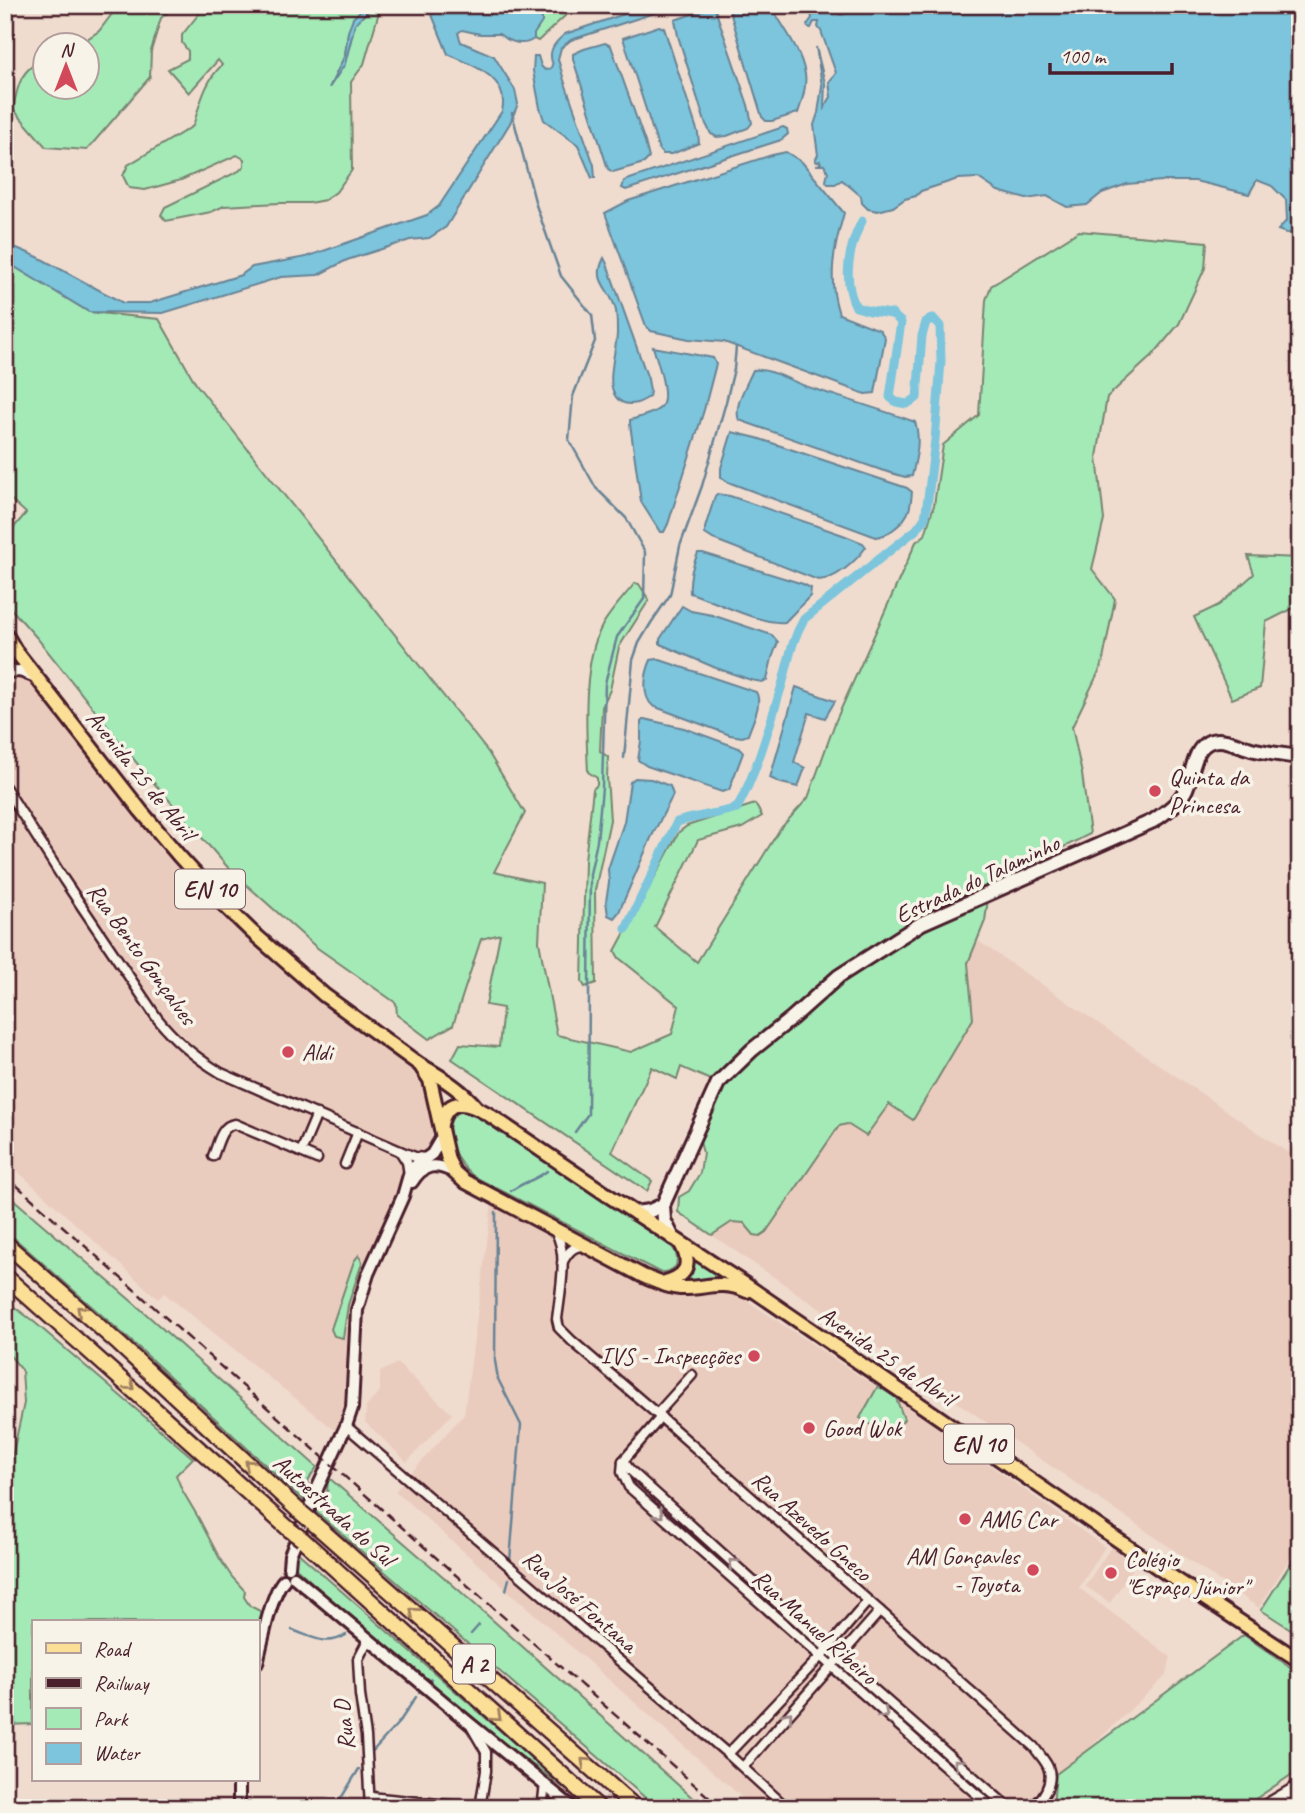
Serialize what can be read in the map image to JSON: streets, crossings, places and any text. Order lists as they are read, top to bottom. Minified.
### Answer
{"streets":{"highway":["Autoestrada do Sul","A 2"],"main road":["Avenida 25 de Abril","Estrada do Talaminho","EN 10"],"street":["Rua Bento Gonçalves","Rua Azevedo Gneco","Rua José Fontana","Rua Manuel Ribeiro","Rua D"]},"crossings":[["Avenida 25 de Abril","Rua Azevedo Gneco"]],"places":["Quinta da Princesa","Aldi","IVS - Inspecções","Good Wok","AMG Car","AM Gonçavles - Toyota","Colégio \"Espaço Júnior\""],"legend":["Road","Railway","Park","Water"],"scale_bar":"100 m","north":"top"}
